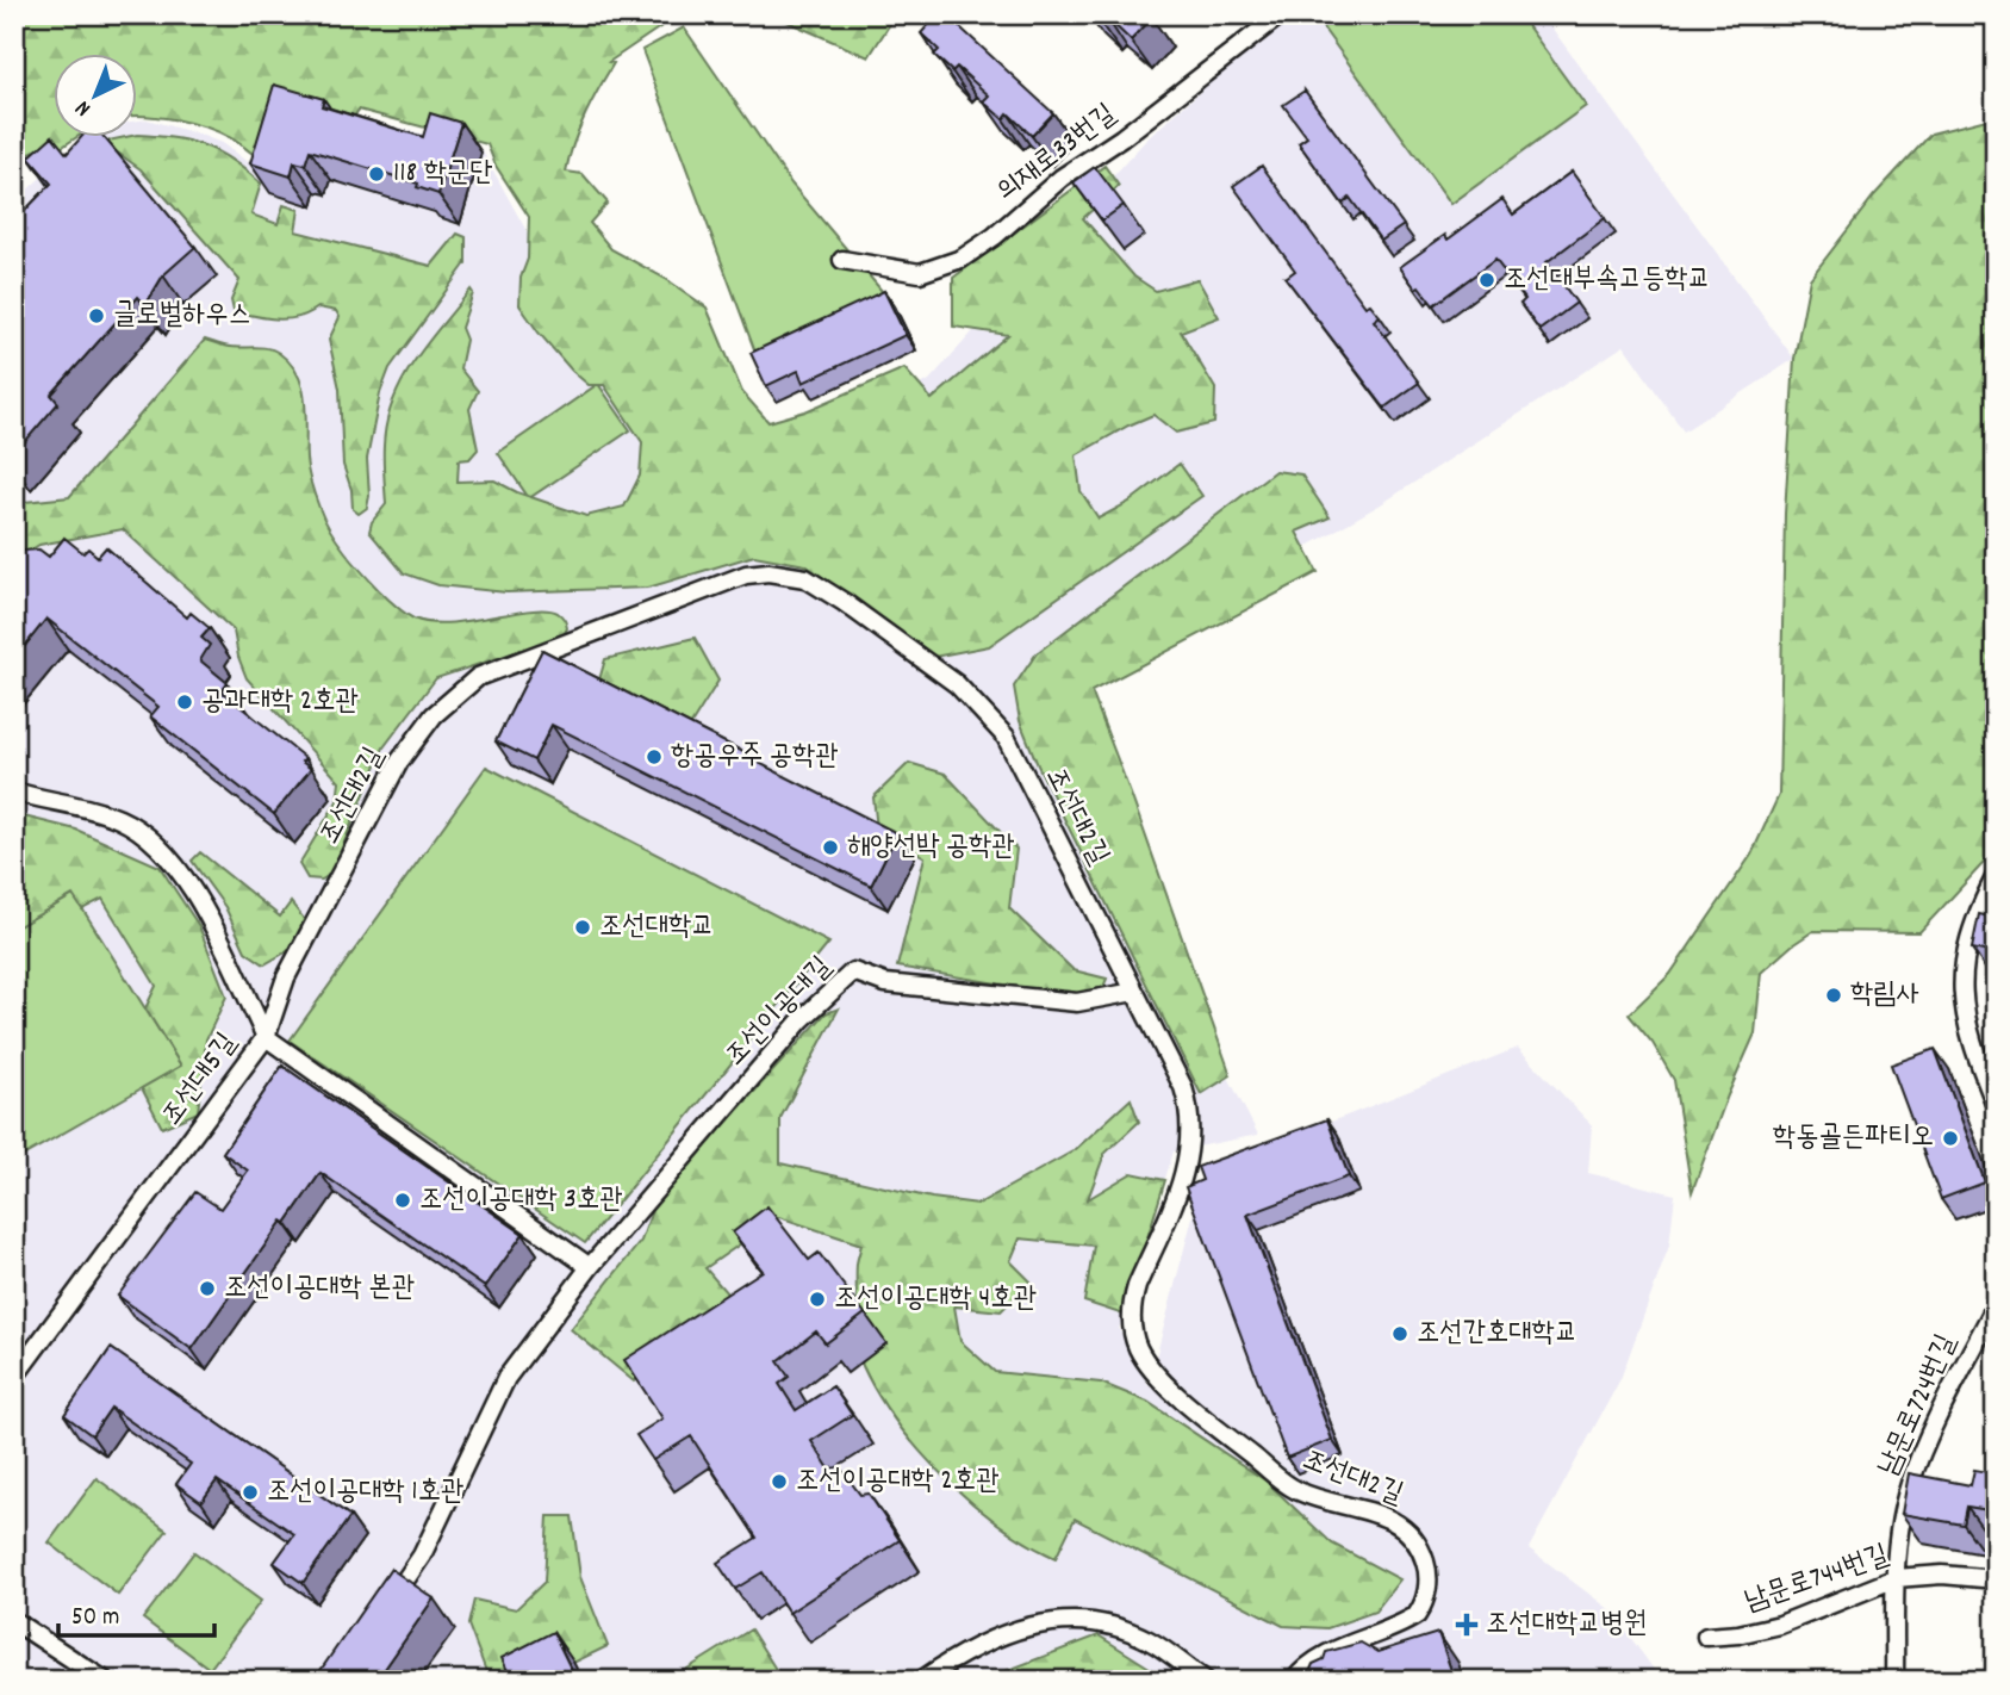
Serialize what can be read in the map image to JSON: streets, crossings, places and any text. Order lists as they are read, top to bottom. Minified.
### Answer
{"streets":{"street":["의재로33번길","조선대2길","조선이공대길","조선대5길","남문로724번길","남문로744번길"]},"crossings":[["조선대2길","조선이공대길"],["조선대2길","조선대5길"],["남문로724번길","남문로744번길"]],"places":{"other":["118 학군단","조선대부속고등학교","글로벌하우스","공과대학 2호관","항공우주 공학관","해양선박 공학관","조선대학교","학림사","학동골든파티오","조선이공대학 3호관","조선이공대학 본관","조선이공대학 4호관","조선간호대학교","조선이공대학 2호관","조선이공대학 1호관"],"health":["조선대학교병원"]},"scale_bar":"50 m","north":"bottom left"}
